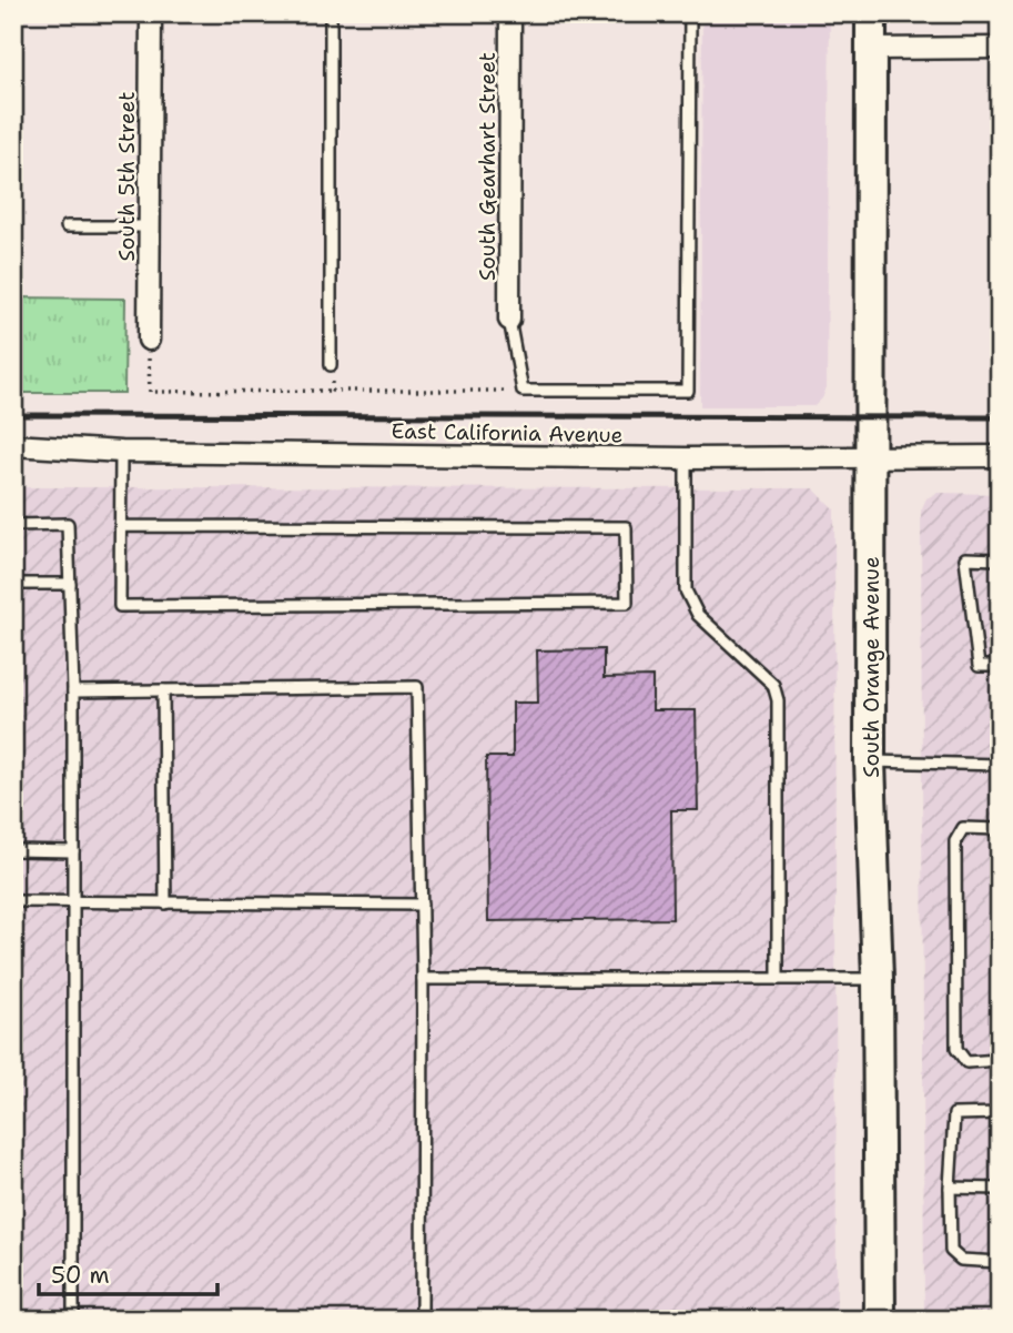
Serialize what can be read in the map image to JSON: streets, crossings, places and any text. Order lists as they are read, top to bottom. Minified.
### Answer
{"streets":{"street":["South Gearhart Street","South 5th Street","East California Avenue","South Orange Avenue"]},"crossings":[["East California Avenue","South Orange Avenue"]],"scale_bar":"50 m"}
